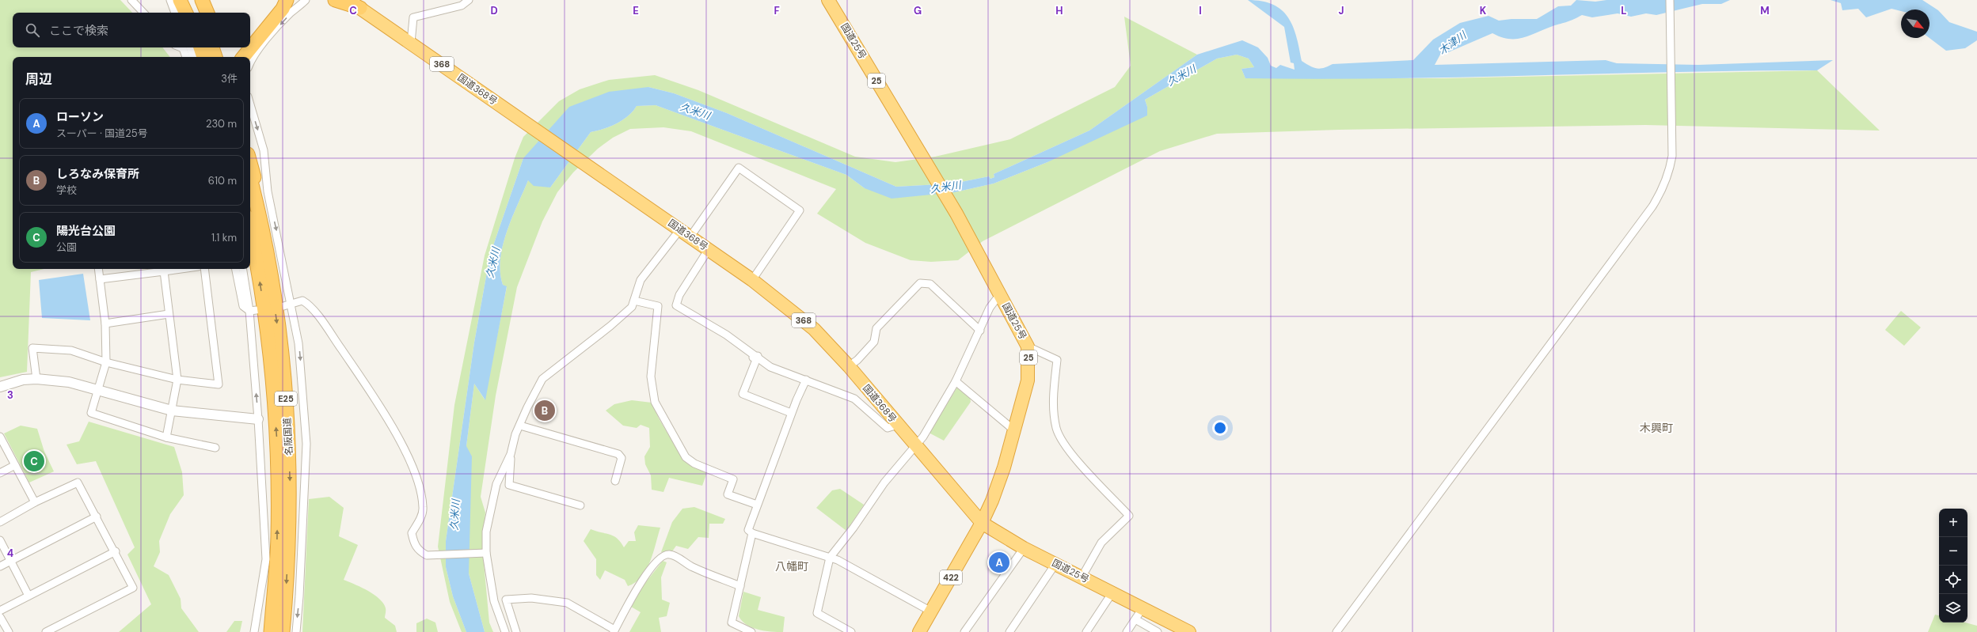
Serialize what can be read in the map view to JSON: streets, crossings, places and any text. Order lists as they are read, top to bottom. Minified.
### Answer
{"streets":{"highway":["国道25号","368","25","国道368号","E25","名阪国道","422"]},"crossings":[["国道25号","国道368号"],["国道25号","422"],["国道368号","422"]],"districts":["木興町","八幡町"],"water":["木津川","久米川"],"north":"bottom right","page":{"search":"ここで検索","heading":["周辺","3件"],"list":[{"mark":"A","name":"ローソン","note":"スーパー · 国道25号","value":"230 m"},{"mark":"B","name":"しろなみ保育所","note":"学校","value":"610 m"},{"mark":"C","name":"陽光台公園","note":"公園","value":"1.1 km"}],"pins":["B","C","A"],"map_buttons":["+","−"]},"grid":{"columns":["C","D","E","F","G","H","I","J","K","L","M"],"rows":["3","4"]}}
